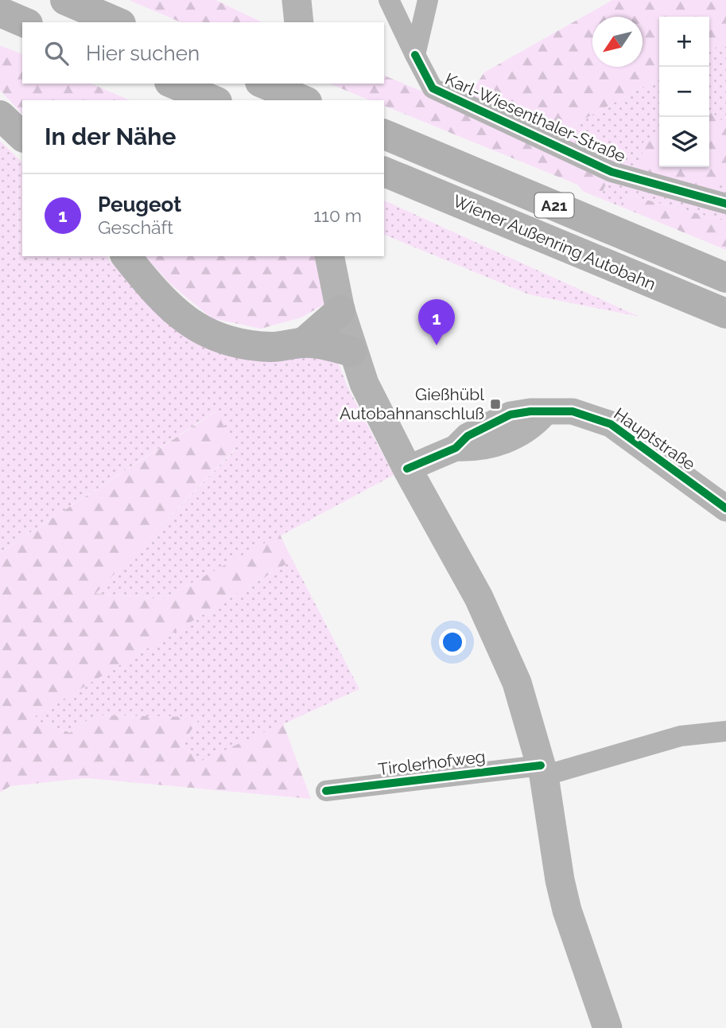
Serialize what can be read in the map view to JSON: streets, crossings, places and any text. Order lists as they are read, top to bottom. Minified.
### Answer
{"streets":{"highway":["A21","Wiener Außenring Autobahn"],"street":["Karl-Wiesenthaler-Straße","Hauptstraße","Tirolerhofweg"]},"places":{"transit":["Gießhübl Autobahnanschluß"]},"north":"bottom left","page":{"map_buttons":["+","−"],"search":"Hier suchen","heading":"In der Nähe","list":[{"mark":"1","name":"Peugeot","note":"Geschäft","value":"110 m"}],"pins":"1"}}
